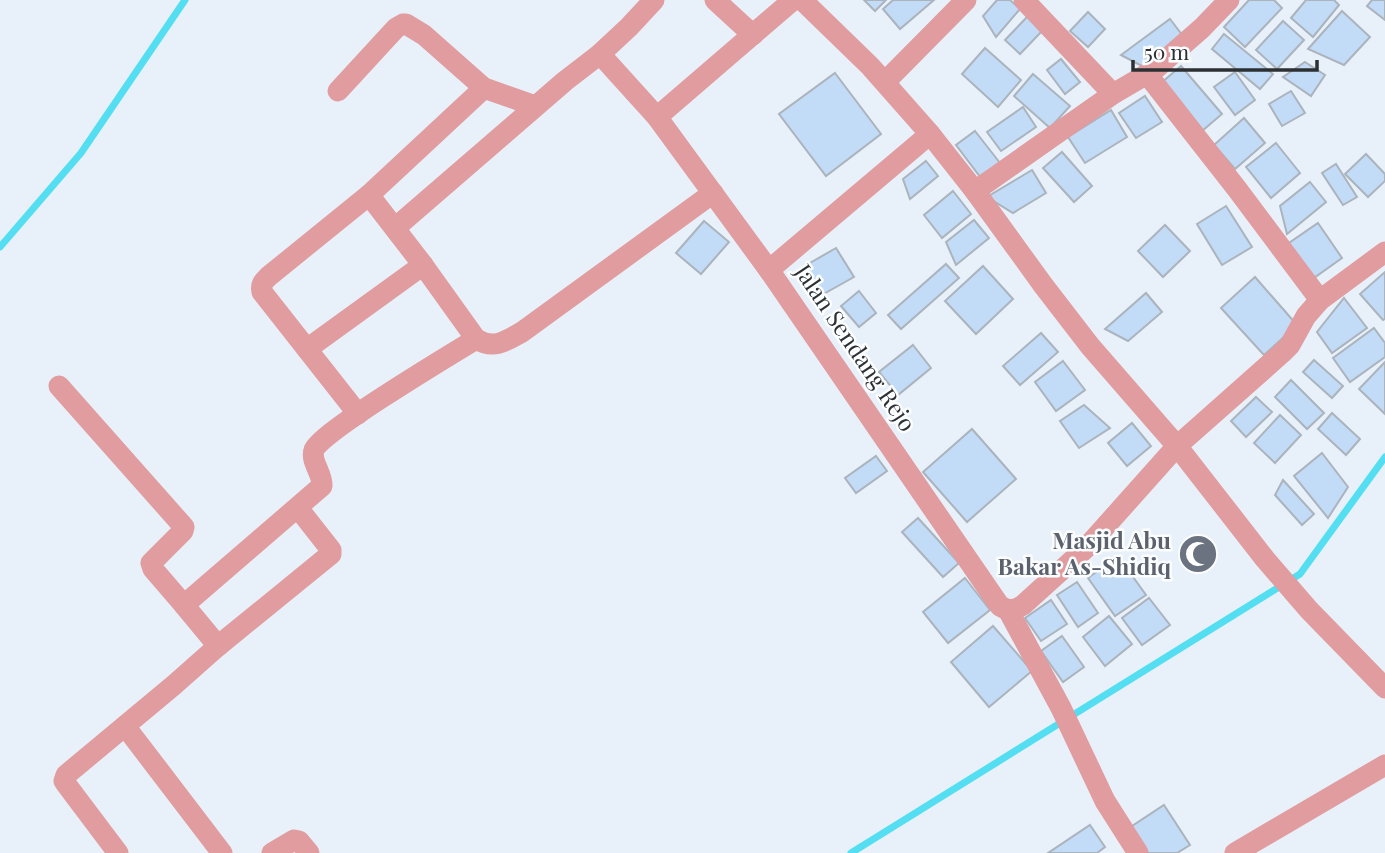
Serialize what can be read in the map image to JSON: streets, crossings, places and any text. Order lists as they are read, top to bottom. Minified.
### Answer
{"streets":{"street":["Jalan Sendang Rejo"]},"places":{"mosque":["Masjid Abu Bakar As-Shidiq"]},"scale_bar":"50 m"}
